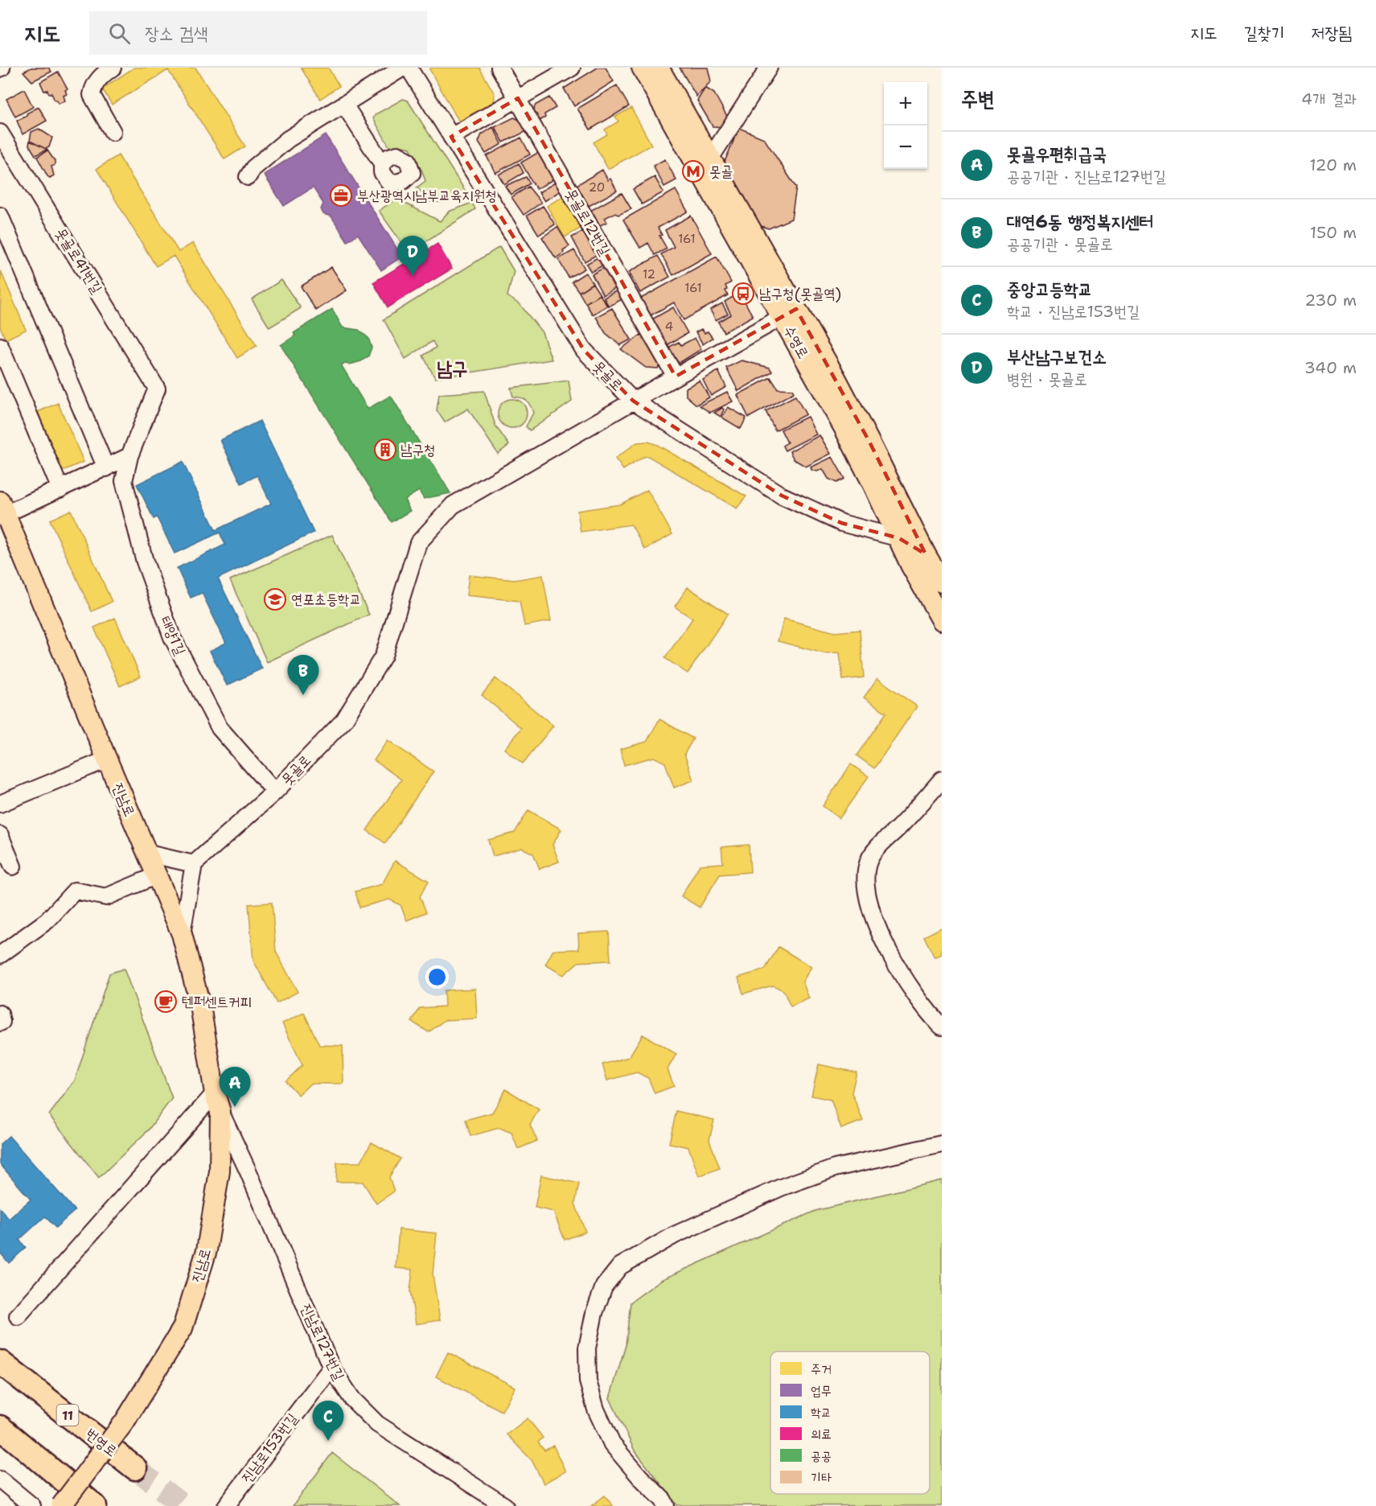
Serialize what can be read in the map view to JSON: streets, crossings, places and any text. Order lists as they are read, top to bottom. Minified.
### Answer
{"streets":{"highway":["11","번영로"],"main road":["수영로","진남로"],"street":["못골로12번길","못골로41번길","못골로","태양1길","진남로127번길","진남로153번길"]},"crossings":[["못골로12번길","못골로"],["못골로41번길","태양1길"],["못골로41번길","진남로"],["수영로","못골로"],["못골로","태양1길"],["태양1길","진남로"],["진남로","진남로127번길"],["진남로127번길","진남로153번길"]],"districts":["남구"],"places":{"metro station":["못골"],"office":["부산광역시남부교육지원청"],"bus stop":["남구청(못골역)"],"building":["남구청"],"school or university":["연포초등학교"],"cafe":["텐퍼센트커피"]},"house_numbers":["20","161","12","161","4"],"legend":["주거","업무","학교","의료","공공","기타"],"page":{"header":"지도","search":"장소 검색","nav":["지도","길찾기","저장됨"],"heading":["주변","4개 결과"],"map_buttons":["+","−"],"list":[{"mark":"A","name":"못골우편취급국","note":"공공기관 · 진남로127번길","value":"120 m"},{"mark":"B","name":"대연6동 행정복지센터","note":"공공기관 · 못골로","value":"150 m"},{"mark":"C","name":"중앙고등학교","note":"학교 · 진남로153번길","value":"230 m"},{"mark":"D","name":"부산남구보건소","note":"병원 · 못골로","value":"340 m"}],"pins":["D","B","A","C"]}}
